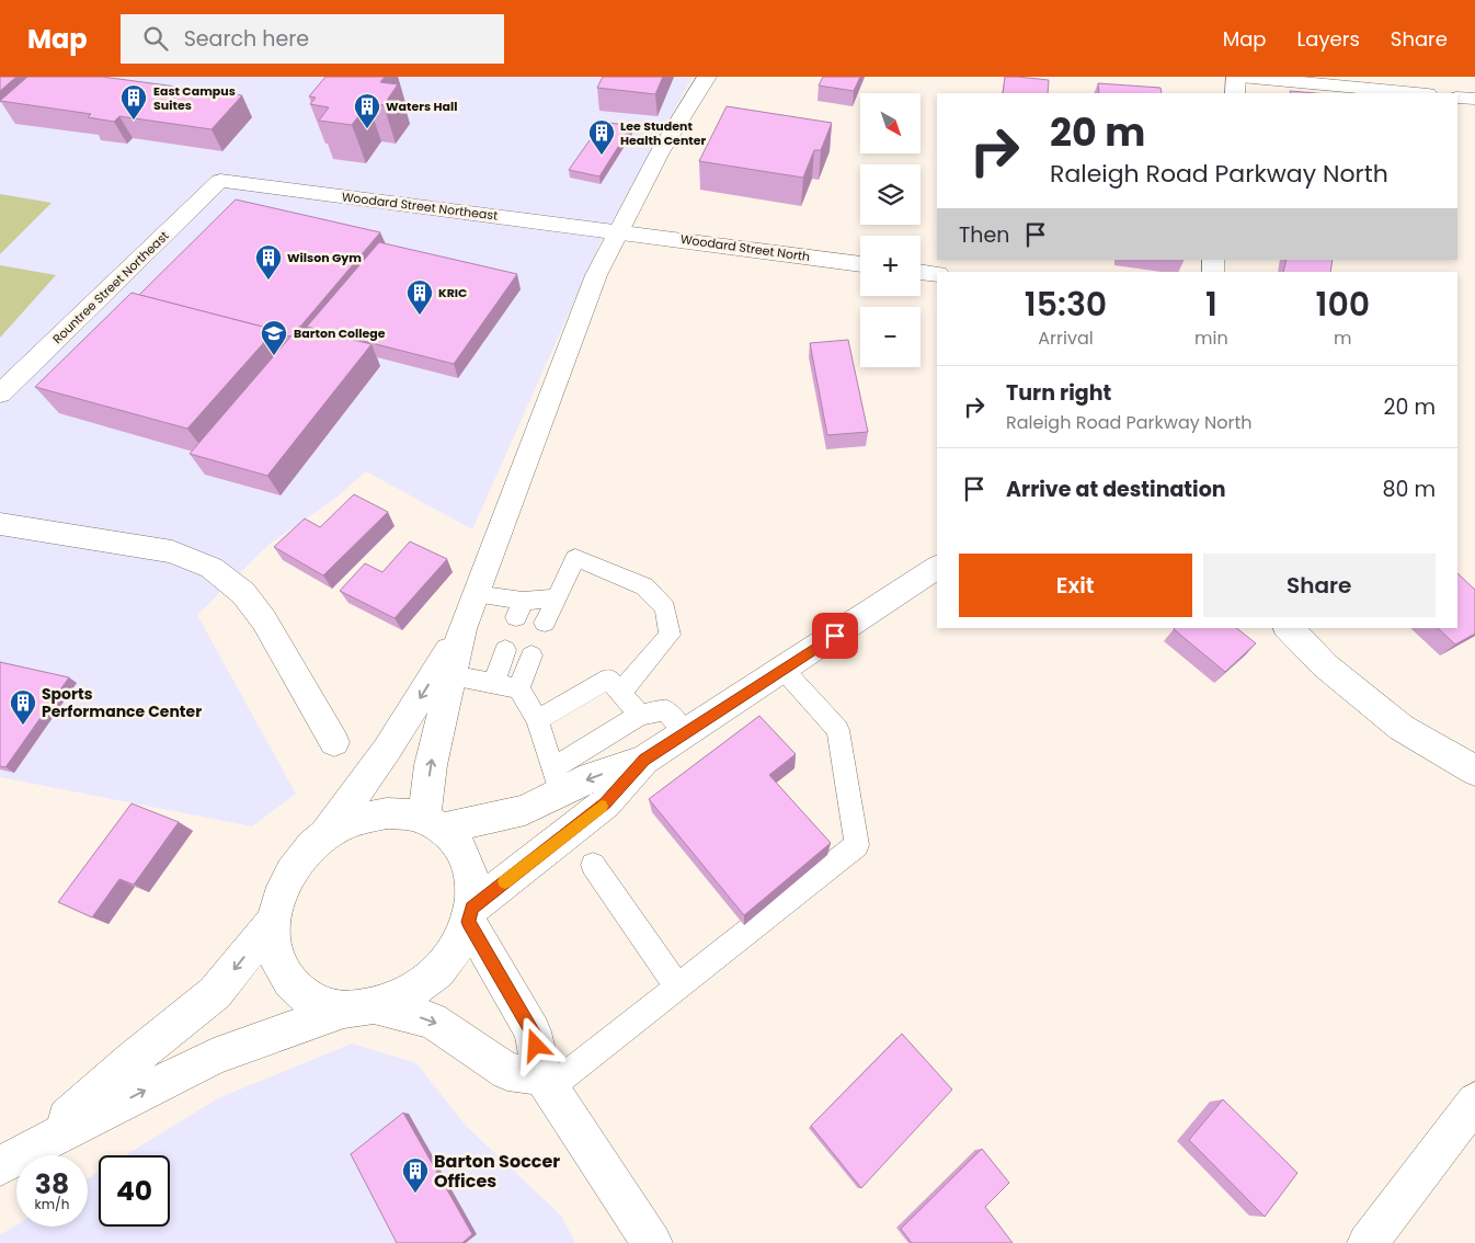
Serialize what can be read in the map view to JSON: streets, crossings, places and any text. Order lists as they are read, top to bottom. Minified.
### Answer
{"streets":{"street":["Woodard Street Northeast","Woodard Street North","Rountree Street Northeast"]},"crossings":[["Woodard Street Northeast","Woodard Street North"],["Woodard Street Northeast","Rountree Street Northeast"]],"places":{"building":["East Campus Suites","Waters Hall","Lee Student Health Center","Wilson Gym","KRIC","Sports Performance Center","Barton Soccer Offices"],"school or university":["Barton College"]},"north":"bottom right","page":{"header":"Map","search":"Search here","nav":["Map","Layers","Share"],"map_buttons":["+","−"],"turn":["20 m","Raleigh Road Parkway North"],"then":"Then","eta":["15:30","Arrival","1","min","100","m"],"list":[{"name":"Turn right","note":"Raleigh Road Parkway North","value":"20 m"},{"name":"Arrive at destination","value":"80 m"}],"buttons":["Exit","Share"],"speed":"38 km/h","limit":"40"}}
